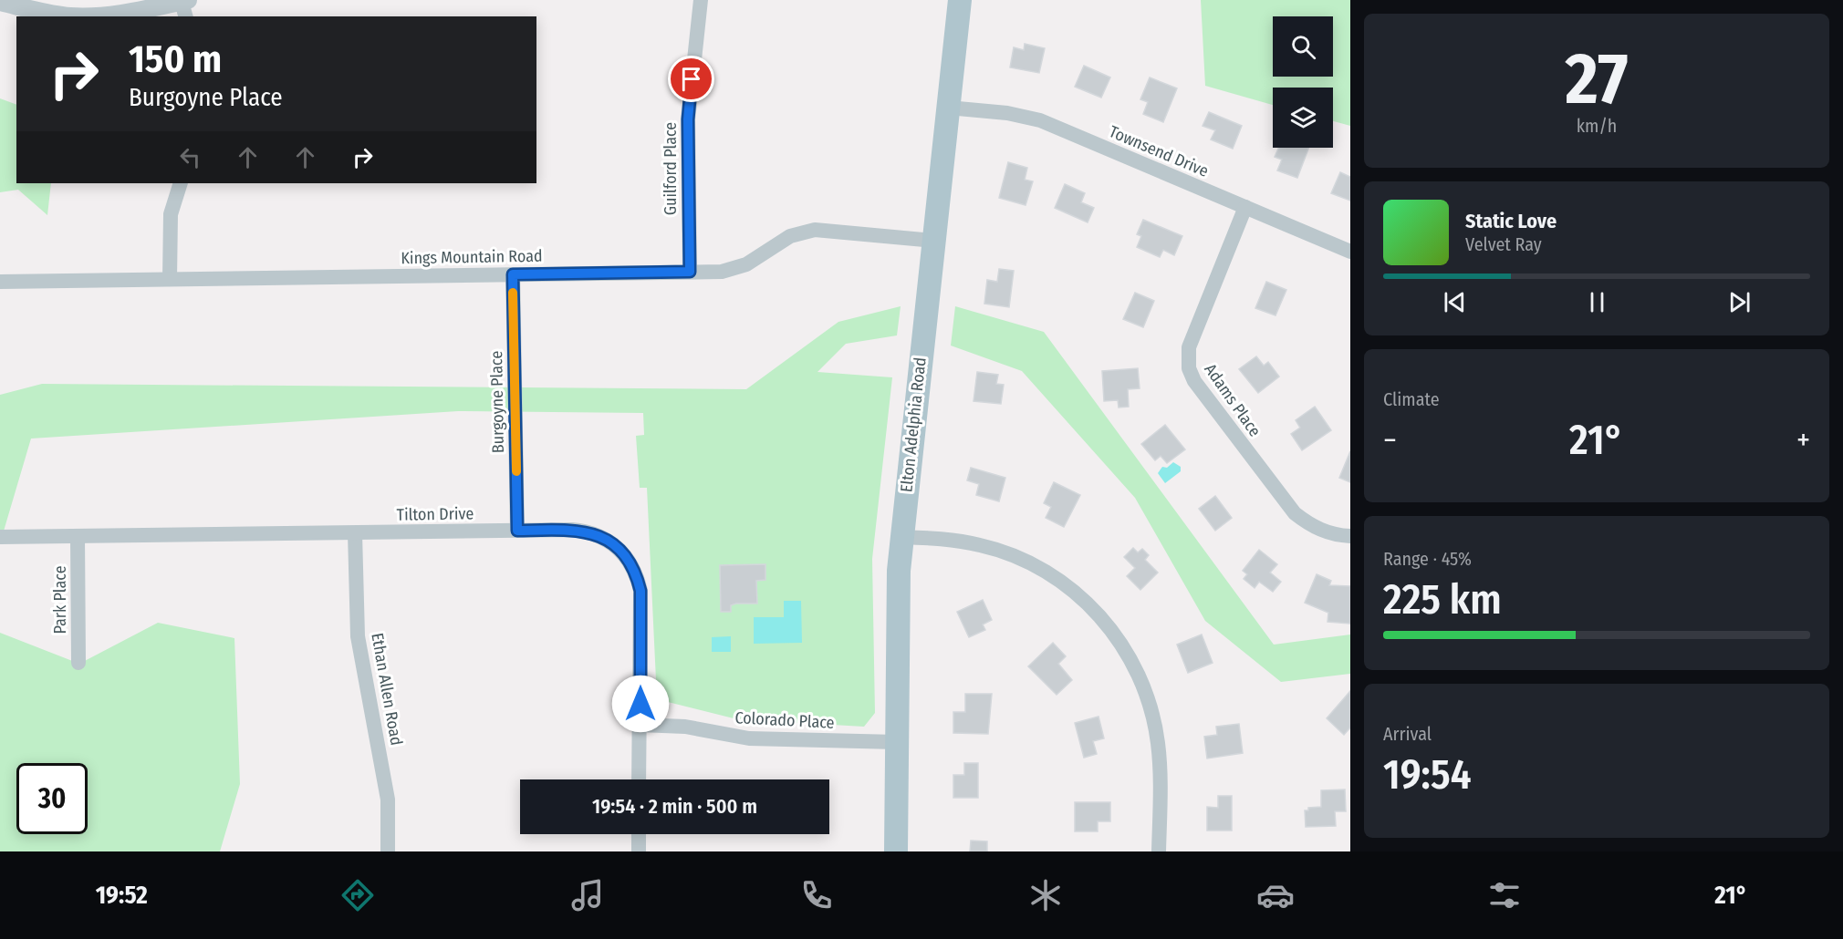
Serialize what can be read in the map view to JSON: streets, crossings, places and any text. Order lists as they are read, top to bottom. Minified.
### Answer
{"streets":{"main road":["Elton Adelphia Road"],"street":["Townsend Drive","Guilford Place","Kings Mountain Road","Adams Place","Burgoyne Place","Tilton Drive","Park Place","Ethan Allen Road","Colorado Place"]},"crossings":[["Townsend Drive","Adams Place"],["Townsend Drive","Elton Adelphia Road"],["Guilford Place","Kings Mountain Road"],["Kings Mountain Road","Burgoyne Place"],["Kings Mountain Road","Elton Adelphia Road"],["Burgoyne Place","Tilton Drive"],["Elton Adelphia Road","Colorado Place"],["Tilton Drive","Park Place"],["Tilton Drive","Ethan Allen Road"],["Tilton Drive","Colorado Place"]],"page":{"tile":[["27","km/h"],"Climate",["Range · 45%","225 km"],["Arrival","19:54"]],"turn":["150 m","Burgoyne Place"],"song":["Static Love","Velvet Ray"],"heat":["−","21°","+"],"limit":"30","trip":"19:54 · 2 min · 500 m","tabs":["19:52","21°"]}}
